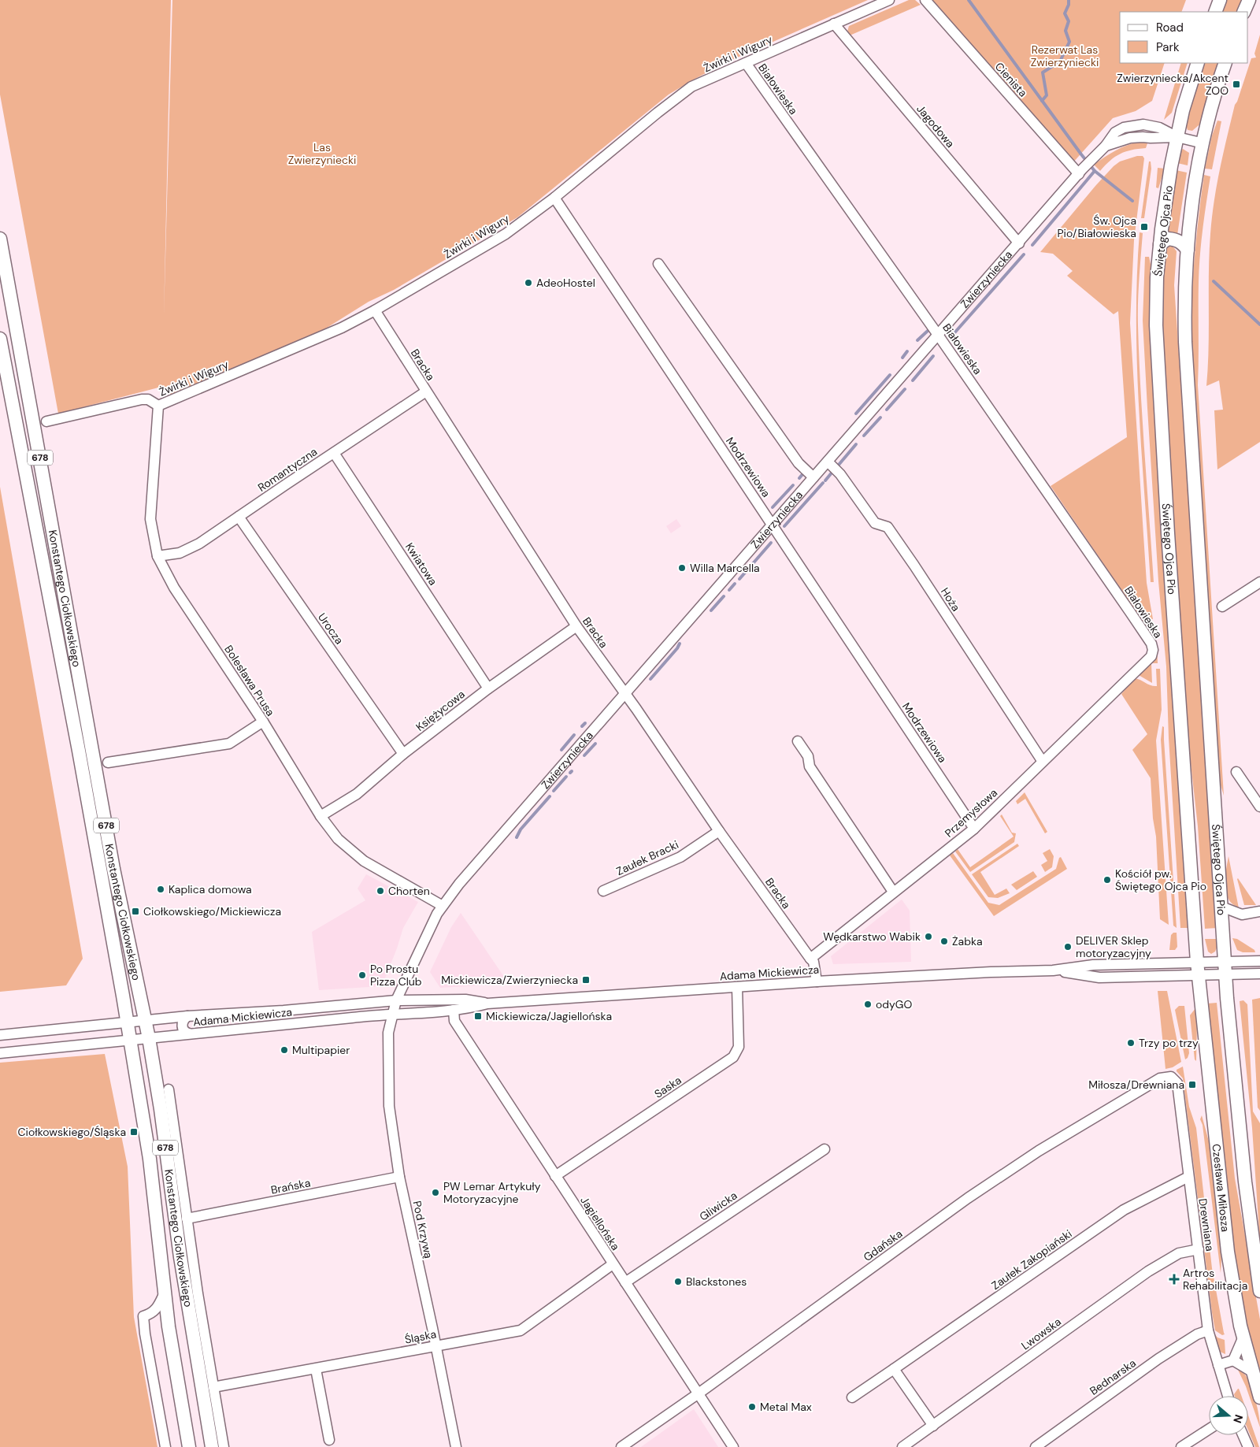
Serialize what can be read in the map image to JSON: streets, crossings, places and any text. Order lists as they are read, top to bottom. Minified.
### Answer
{"streets":{"main road":["Świętego Ojca Pio","678","Konstantego Ciołkowskiego","Czesława Miłosza"],"street":["Żwirki i Wigury","Cienista","Białowieska","Jagodowa","Zwierzyniecka","Bracka","Modrzewiowa","Romantyczna","Kwiatowa","Hoża","Urocza","Bolesława Prusa","Księżycowa","Przemysłowa","Zaułek Bracki","Adama Mickiewicza","Saska","Brańska","Gliwicka","Jagiellońska","Drewniana","Pod Krzywą","Gdańska","Zaułek Zakopiański","Lwowska","Śląska","Bednarska"]},"crossings":[["Żwirki i Wigury","Białowieska"],["Żwirki i Wigury","Jagodowa"],["Żwirki i Wigury","Bracka"],["Żwirki i Wigury","Modrzewiowa"],["Żwirki i Wigury","Bolesława Prusa"],["Cienista","Zwierzyniecka"],["Białowieska","Zwierzyniecka"],["Białowieska","Przemysłowa"],["Jagodowa","Zwierzyniecka"],["Świętego Ojca Pio","Zwierzyniecka"],["Świętego Ojca Pio","Adama Mickiewicza"],["Świętego Ojca Pio","Czesława Miłosza"],["Zwierzyniecka","Bracka"],["Zwierzyniecka","Modrzewiowa"],["Zwierzyniecka","Hoża"],["Zwierzyniecka","Bolesława Prusa"],["Zwierzyniecka","Adama Mickiewicza"],["Zwierzyniecka","Pod Krzywą"],["Bracka","Romantyczna"],["Bracka","Księżycowa"],["Bracka","Przemysłowa"],["Bracka","Zaułek Bracki"],["Modrzewiowa","Przemysłowa"],["Romantyczna","Kwiatowa"],["Romantyczna","Urocza"],["Romantyczna","Bolesława Prusa"],["Kwiatowa","Księżycowa"],["Konstantego Ciołkowskiego","Adama Mickiewicza"],["Konstantego Ciołkowskiego","Brańska"],["Konstantego Ciołkowskiego","Śląska"],["Hoża","Przemysłowa"],["Urocza","Księżycowa"],["Bolesława Prusa","Księżycowa"],["Adama Mickiewicza","Saska"],["Adama Mickiewicza","Czesława Miłosza"],["Adama Mickiewicza","Jagiellońska"],["Adama Mickiewicza","Pod Krzywą"],["Saska","Jagiellońska"],["Brańska","Pod Krzywą"],["Gliwicka","Jagiellońska"],["Jagiellońska","Gdańska"],["Jagiellońska","Śląska"],["Drewniana","Gdańska"],["Drewniana","Zaułek Zakopiański"],["Drewniana","Lwowska"],["Drewniana","Bednarska"],["Pod Krzywą","Śląska"]],"parks":["Rezerwat Las Zwierzyniecki","Las Zwierzyniecki"],"places":{"transit":["Zwierzyniecka/Akcent ZOO","Św. Ojca Pio/Białowieska","Ciołkowskiego/Mickiewicza","Mickiewicza/Zwierzyniecka","Mickiewicza/Jagiellońska","Miłosza/Drewniana","Ciołkowskiego/Śląska"],"other":["AdeoHostel","Willa Marcella","Kościół pw. Świętego Ojca Pio","Kaplica domowa","Chorten","Wędkarstwo Wabik","Żabka","DELIVER Sklep motoryzacyjny","Po Prostu Pizza Club","odyGO","Trzy po trzy","Multipapier","PW Lemar Artykuły Motoryzacyjne","Blackstones","Metal Max"],"health":["Artros Rehabilitacja"]},"legend":["Road","Park"],"north":"right"}
